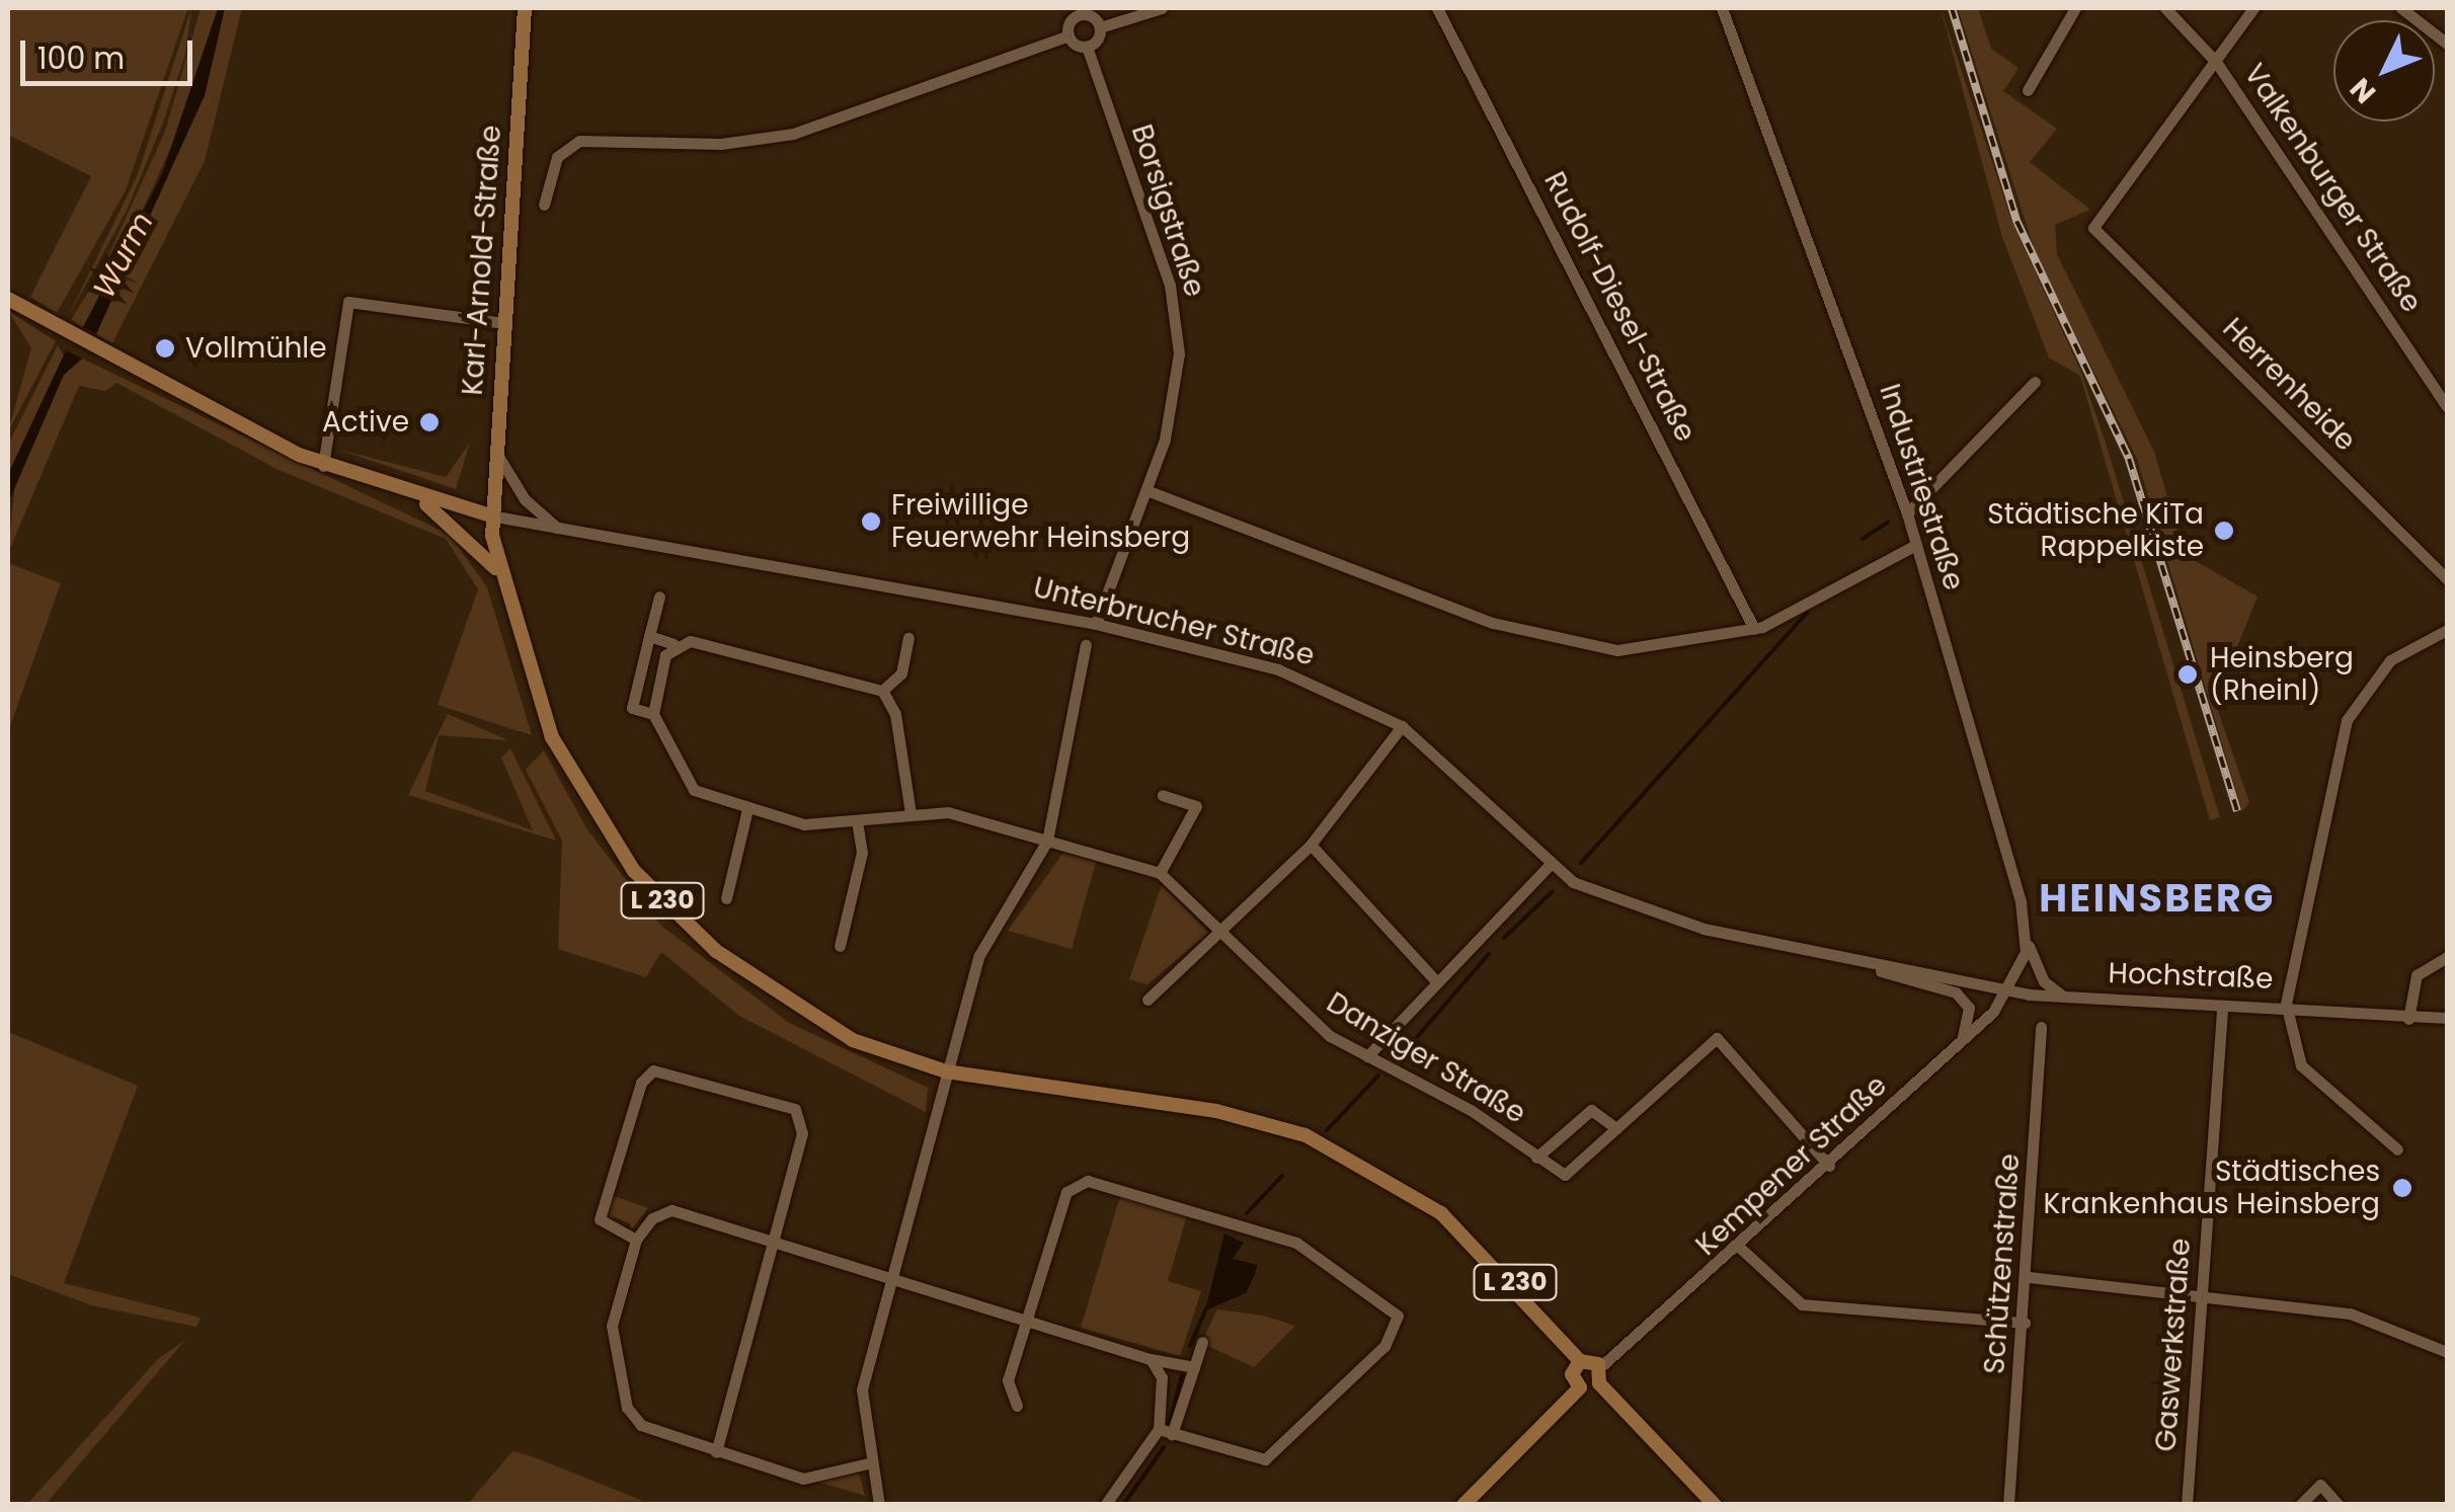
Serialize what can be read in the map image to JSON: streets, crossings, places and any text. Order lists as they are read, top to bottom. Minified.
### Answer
{"streets":{"main road":["Karl-Arnold-Straße","L 230"],"street":["Valkenburger Straße","Borsigstraße","Rudolf-Diesel-Straße","Herrenheide","Industriestraße","Unterbrucher Straße","Hochstraße","Danziger Straße","Kempener Straße","Schützenstraße","Gaswerkstraße"]},"crossings":[["Valkenburger Straße","Herrenheide"],["Borsigstraße","Unterbrucher Straße"],["Karl-Arnold-Straße","Unterbrucher Straße"],["Karl-Arnold-Straße","L 230"],["Industriestraße","Hochstraße"],["Unterbrucher Straße","L 230"],["Unterbrucher Straße","Hochstraße"],["Unterbrucher Straße","Kempener Straße"],["Hochstraße","Kempener Straße"],["Hochstraße","Gaswerkstraße"],["Danziger Straße","Kempener Straße"]],"districts":["HEINSBERG"],"water":["Wurm"],"places":["Vollmühle","Active","Freiwillige Feuerwehr Heinsberg","Städtische KiTa Rappelkiste","Heinsberg (Rheinl)","Städtisches Krankenhaus Heinsberg"],"scale_bar":"100 m","north":"bottom left"}
